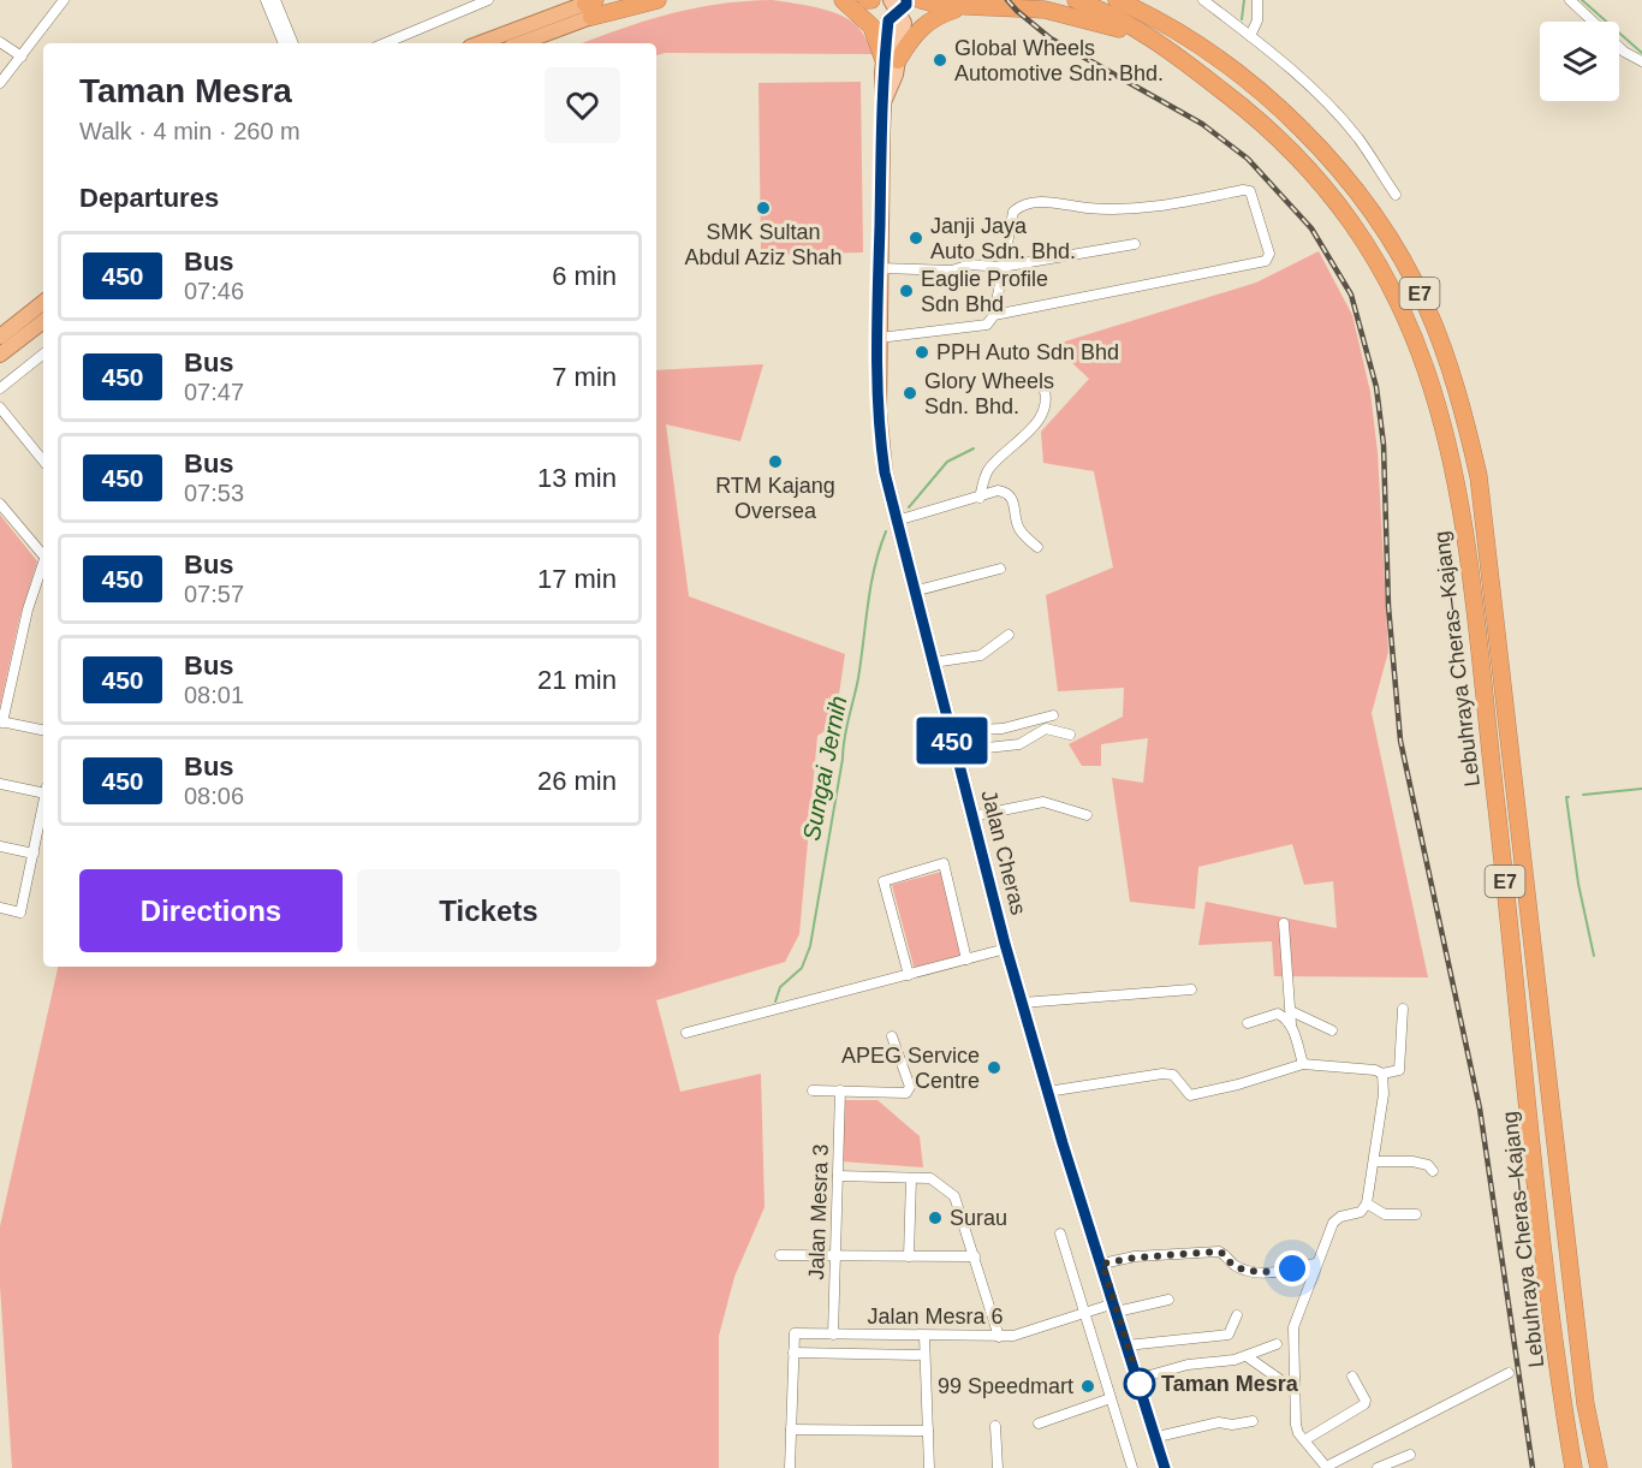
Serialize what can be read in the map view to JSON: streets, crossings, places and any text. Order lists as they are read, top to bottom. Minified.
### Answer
{"streets":{"highway":["E7","Lebuhraya Cheras–Kajang"],"main road":["Jalan Cheras"],"street":["Jalan Mesra 3","Jalan Mesra 6"]},"crossings":[["Jalan Cheras","Jalan Mesra 6"],["Jalan Mesra 3","Jalan Mesra 6"]],"water":["Sungai Jernih"],"places":["Global Wheels Automotive Sdn. Bhd.","SMK Sultan Abdul Aziz Shah","Janji Jaya Auto Sdn. Bhd.","Eaglie Profile Sdn Bhd","PPH Auto Sdn Bhd","Glory Wheels Sdn. Bhd.","RTM Kajang Oversea","APEG Service Centre","Surau","Taman Mesra","99 Speedmart"],"lines":["bus line 450"],"page":{"on_map":"450","heading":[["Taman Mesra","Walk · 4 min · 260 m"],"Departures"],"list":[{"mark":"450","name":"Bus","note":"07:46","value":"6 min"},{"mark":"450","name":"Bus","note":"07:47","value":"7 min"},{"mark":"450","name":"Bus","note":"07:53","value":"13 min"},{"mark":"450","name":"Bus","note":"07:57","value":"17 min"},{"mark":"450","name":"Bus","note":"08:01","value":"21 min"},{"mark":"450","name":"Bus","note":"08:06","value":"26 min"}],"buttons":["Directions","Tickets"]}}
